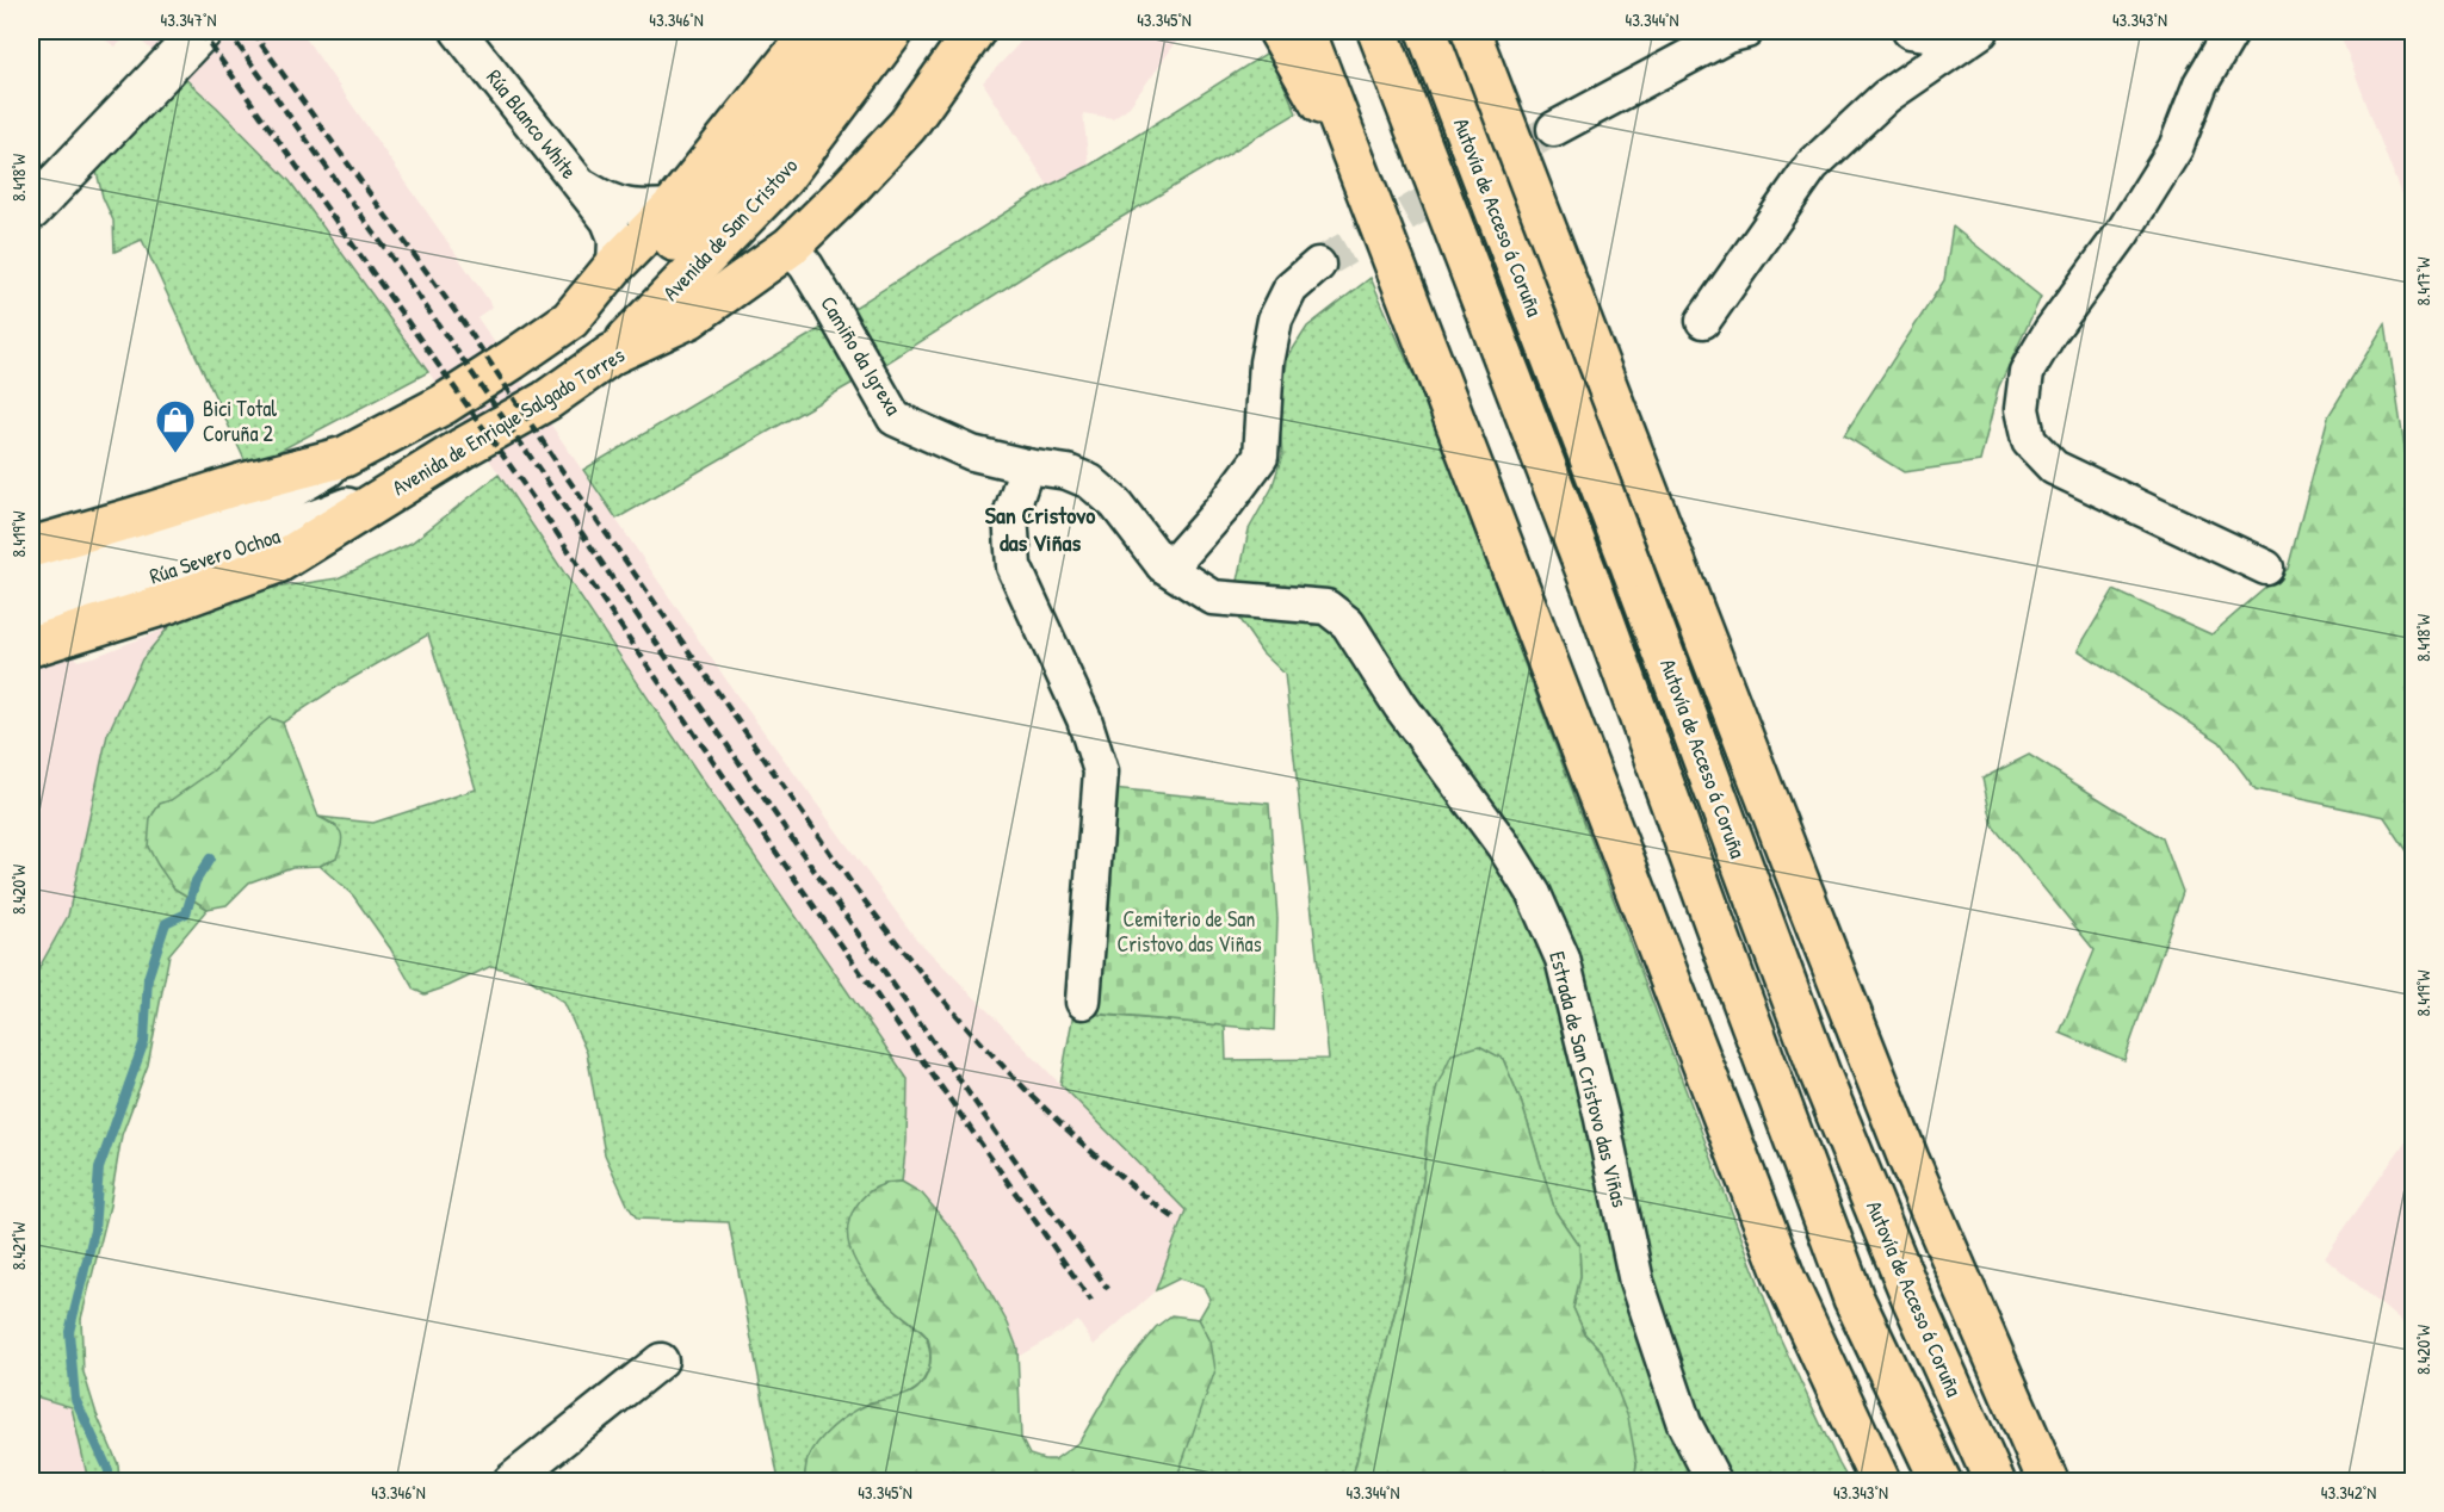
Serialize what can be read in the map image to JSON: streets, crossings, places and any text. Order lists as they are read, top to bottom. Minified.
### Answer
{"streets":{"main road":["Autovía de Acceso á Coruña","Avenida de San Cristovo","Avenida de Enrique Salgado Torres","Rúa Severo Ochoa"],"street":["Rúa Blanco White","Camiño da Igrexa","Estrada de San Cristovo das Viñas"]},"crossings":[["Avenida de San Cristovo","Avenida de Enrique Salgado Torres"],["Camiño da Igrexa","Avenida de Enrique Salgado Torres"],["Camiño da Igrexa","Estrada de San Cristovo das Viñas"],["Avenida de Enrique Salgado Torres","Rúa Severo Ochoa"]],"districts":["San Cristovo das Viñas"],"parks":["Cemiterio de San Cristovo das Viñas"],"places":{"shop":["Bici Total Coruña 2"]},"coordinates":["43.347°N","43.346°N","43.345°N","43.344°N","43.343°N","8.418°W","8.417°W","8.419°W","8.420°W","8.421°W","43.342°N"]}
